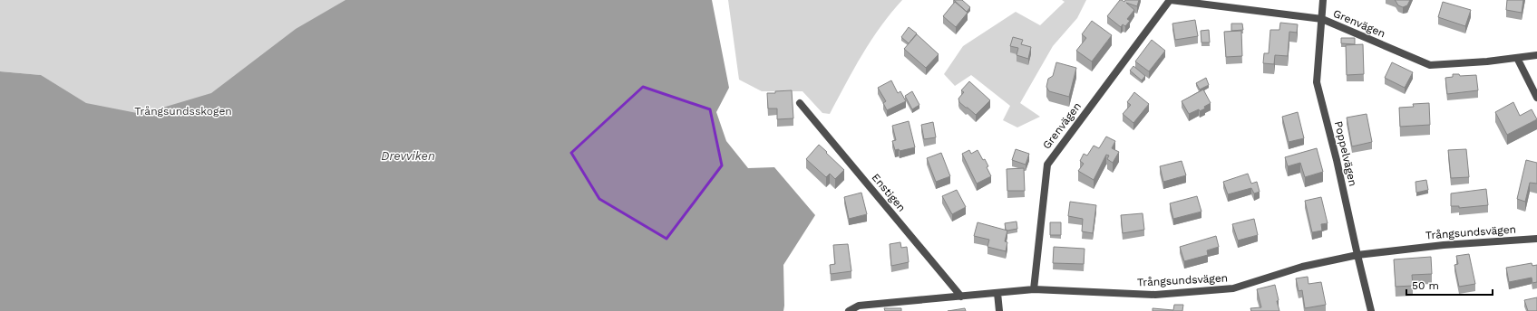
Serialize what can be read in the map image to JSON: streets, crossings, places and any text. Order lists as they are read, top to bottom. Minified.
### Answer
{"streets":{"street":["Grenvägen","Poppelvägen","Enstigen","Trångsundsvägen"]},"crossings":[["Grenvägen","Poppelvägen"],["Grenvägen","Trångsundsvägen"],["Poppelvägen","Trångsundsvägen"],["Enstigen","Trångsundsvägen"]],"water":["Drevviken"],"parks":["Trångsundsskogen"],"scale_bar":"50 m"}
